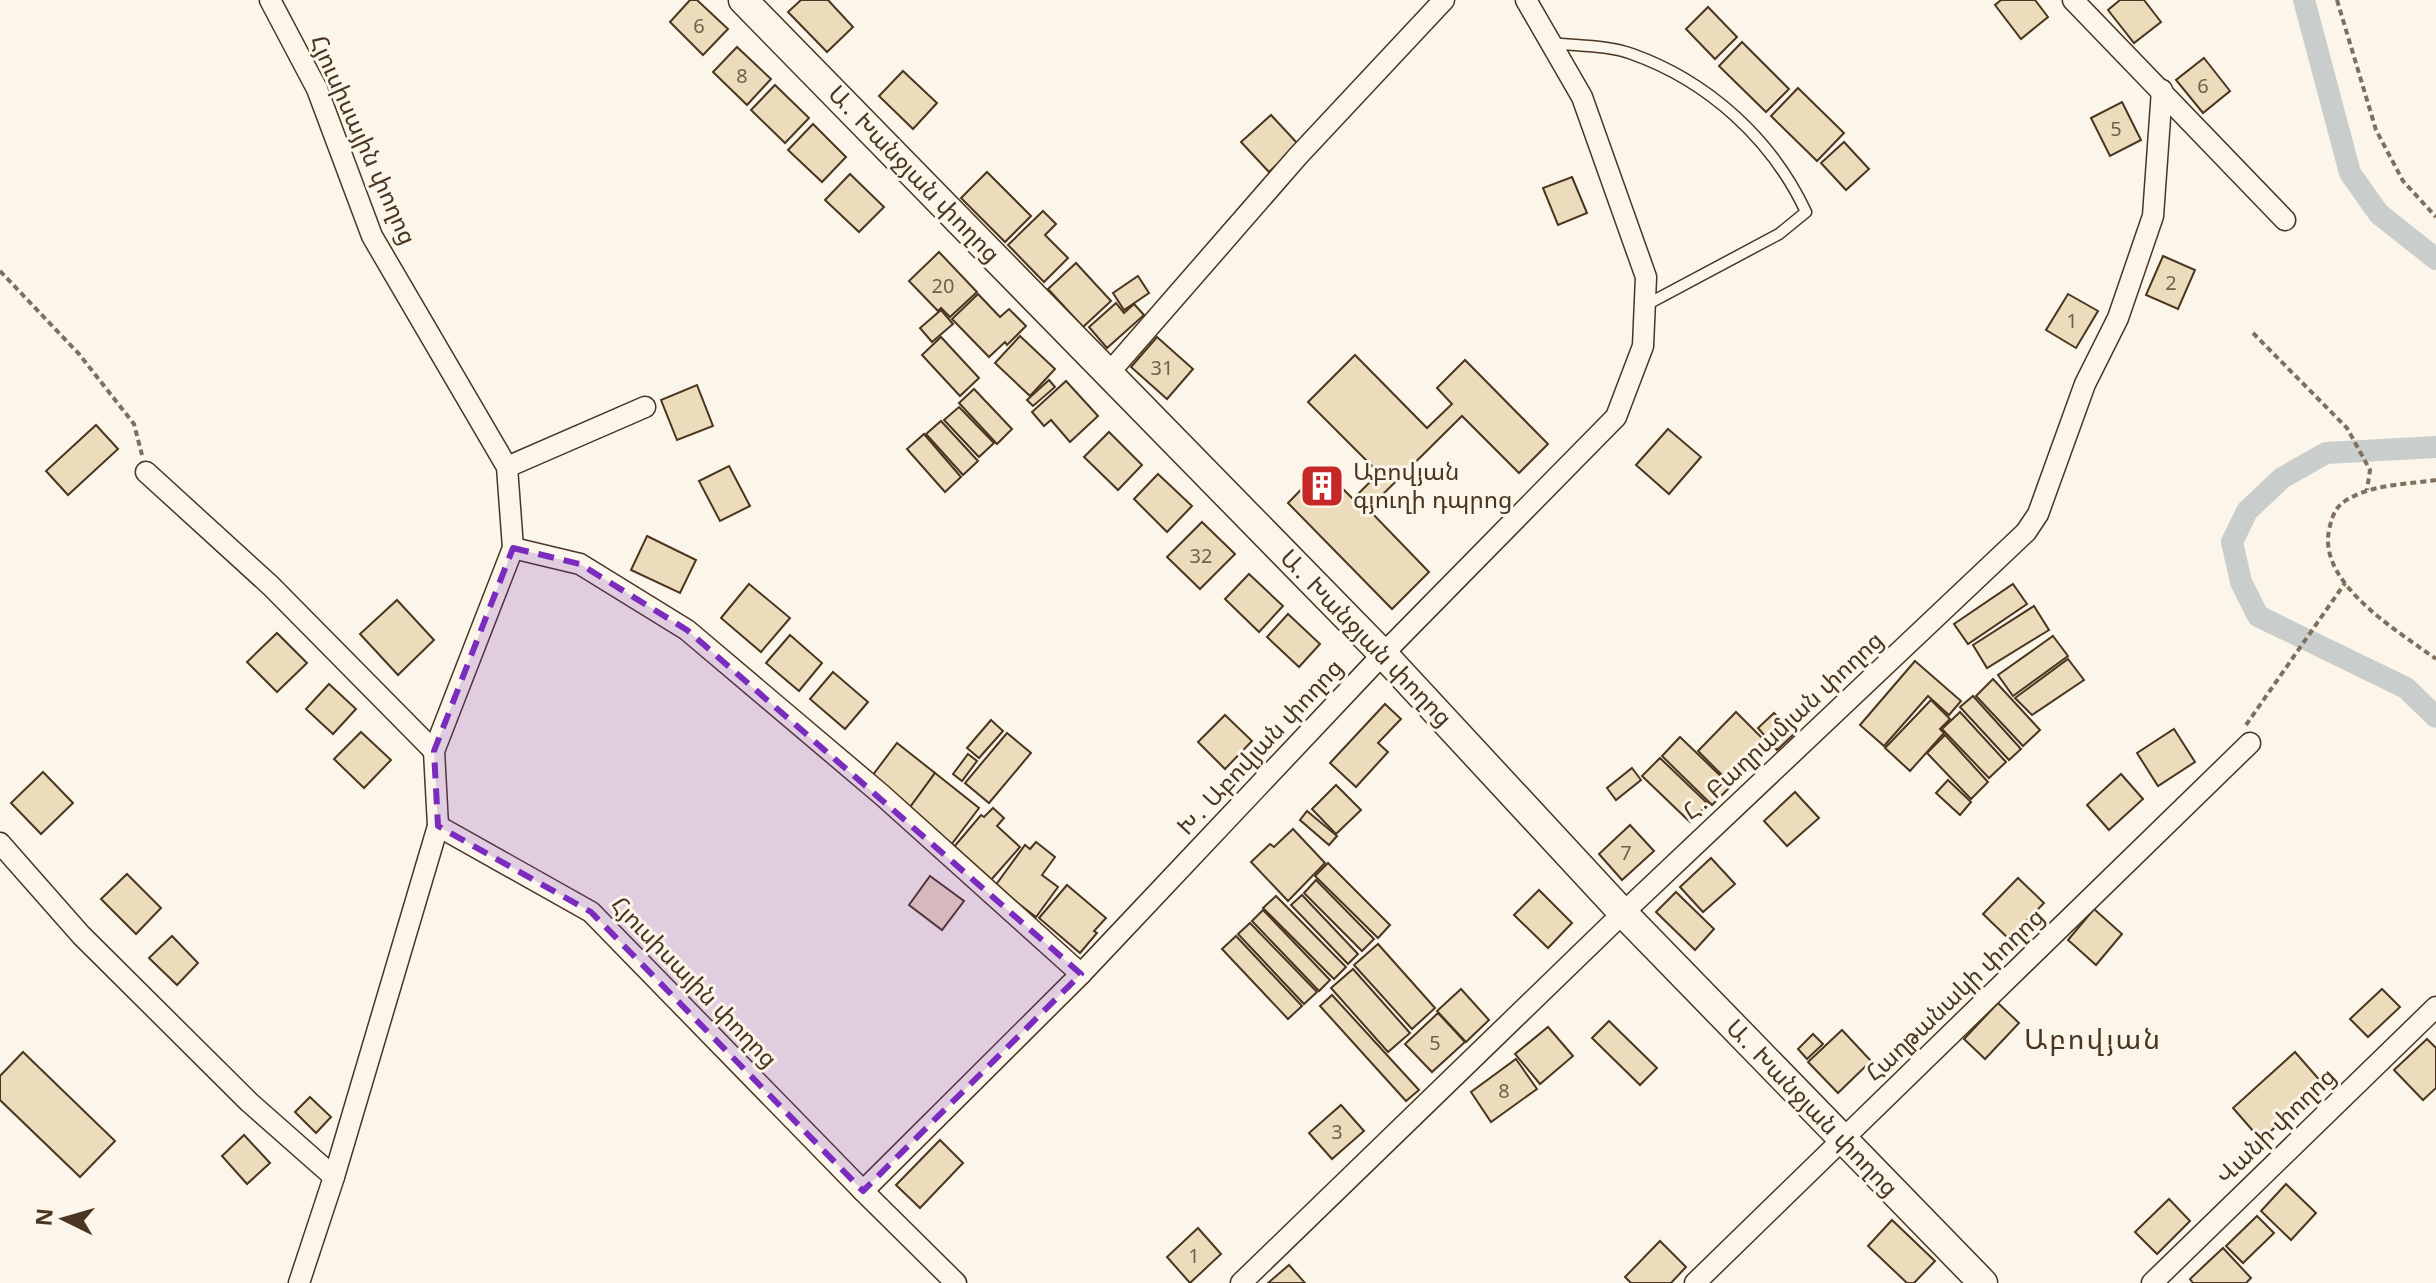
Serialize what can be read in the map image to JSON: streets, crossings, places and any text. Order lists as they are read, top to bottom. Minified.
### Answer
{"streets":{"street":["Հյուսիսային փողոց","Ա․ Խանջյան փողոց","Հ․ Բաղրամյան փողոց","Խ․ Աբովյան փողոց","Հաղթանակի փողոց","Վանի փողոց"]},"crossings":[["Հյուսիսային փողոց","Խ․ Աբովյան փողոց"],["Ա․ Խանջյան փողոց","Հ․ Բաղրամյան փողոց"],["Ա․ Խանջյան փողոց","Խ․ Աբովյան փողոց"],["Ա․ Խանջյան փողոց","Հաղթանակի փողոց"]],"districts":["Աբովյան"],"places":{"building":["Աբովյան գյուղի դպրոց"]},"house_numbers":["6","8","6","5","2","20","1","31","32","7","5","8","3","1"],"north":"left"}
